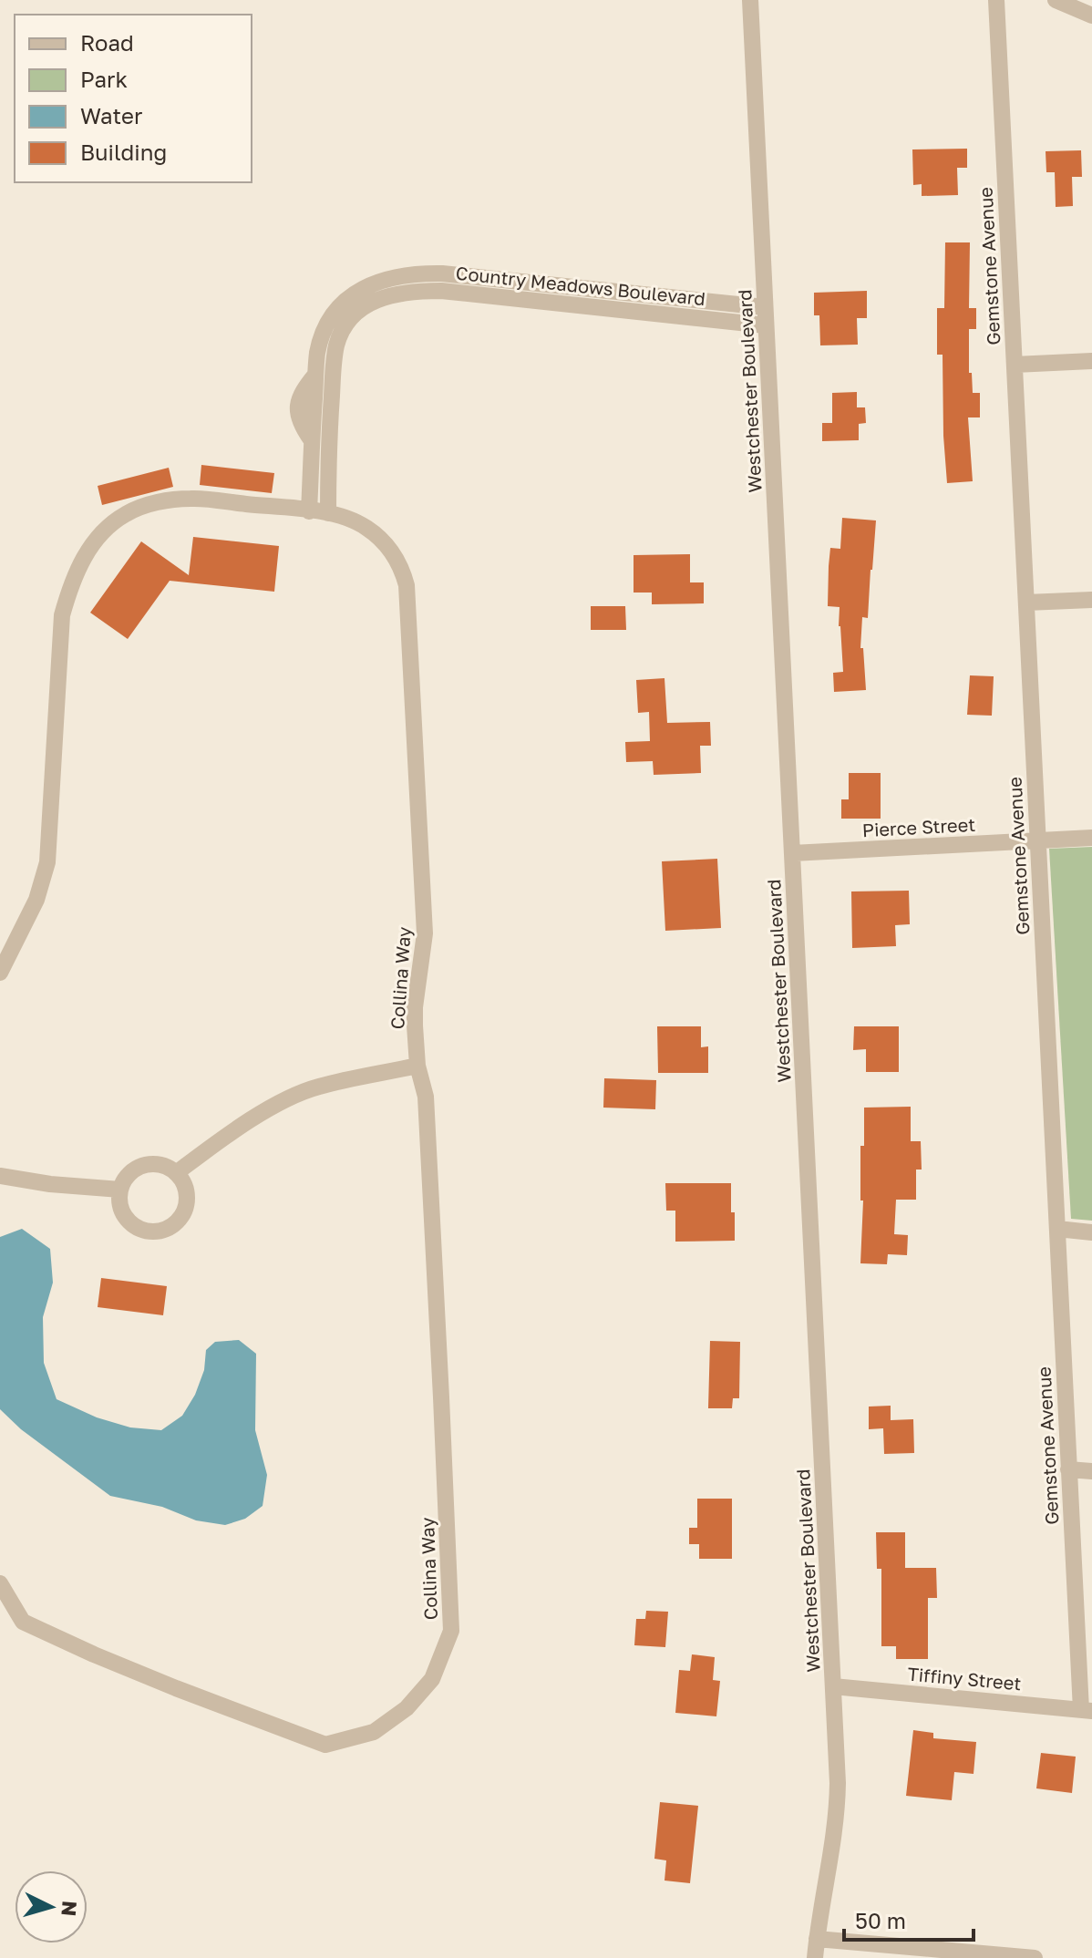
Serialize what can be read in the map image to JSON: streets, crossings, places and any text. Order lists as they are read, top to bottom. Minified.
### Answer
{"streets":{"street":["Gemstone Avenue","Country Meadows Boulevard","Westchester Boulevard","Pierce Street","Collina Way","Tiffiny Street"]},"crossings":[["Gemstone Avenue","Pierce Street"],["Gemstone Avenue","Tiffiny Street"],["Country Meadows Boulevard","Westchester Boulevard"],["Country Meadows Boulevard","Collina Way"],["Westchester Boulevard","Pierce Street"],["Westchester Boulevard","Tiffiny Street"]],"legend":["Road","Park","Water","Building"],"scale_bar":"50 m","north":"right"}
